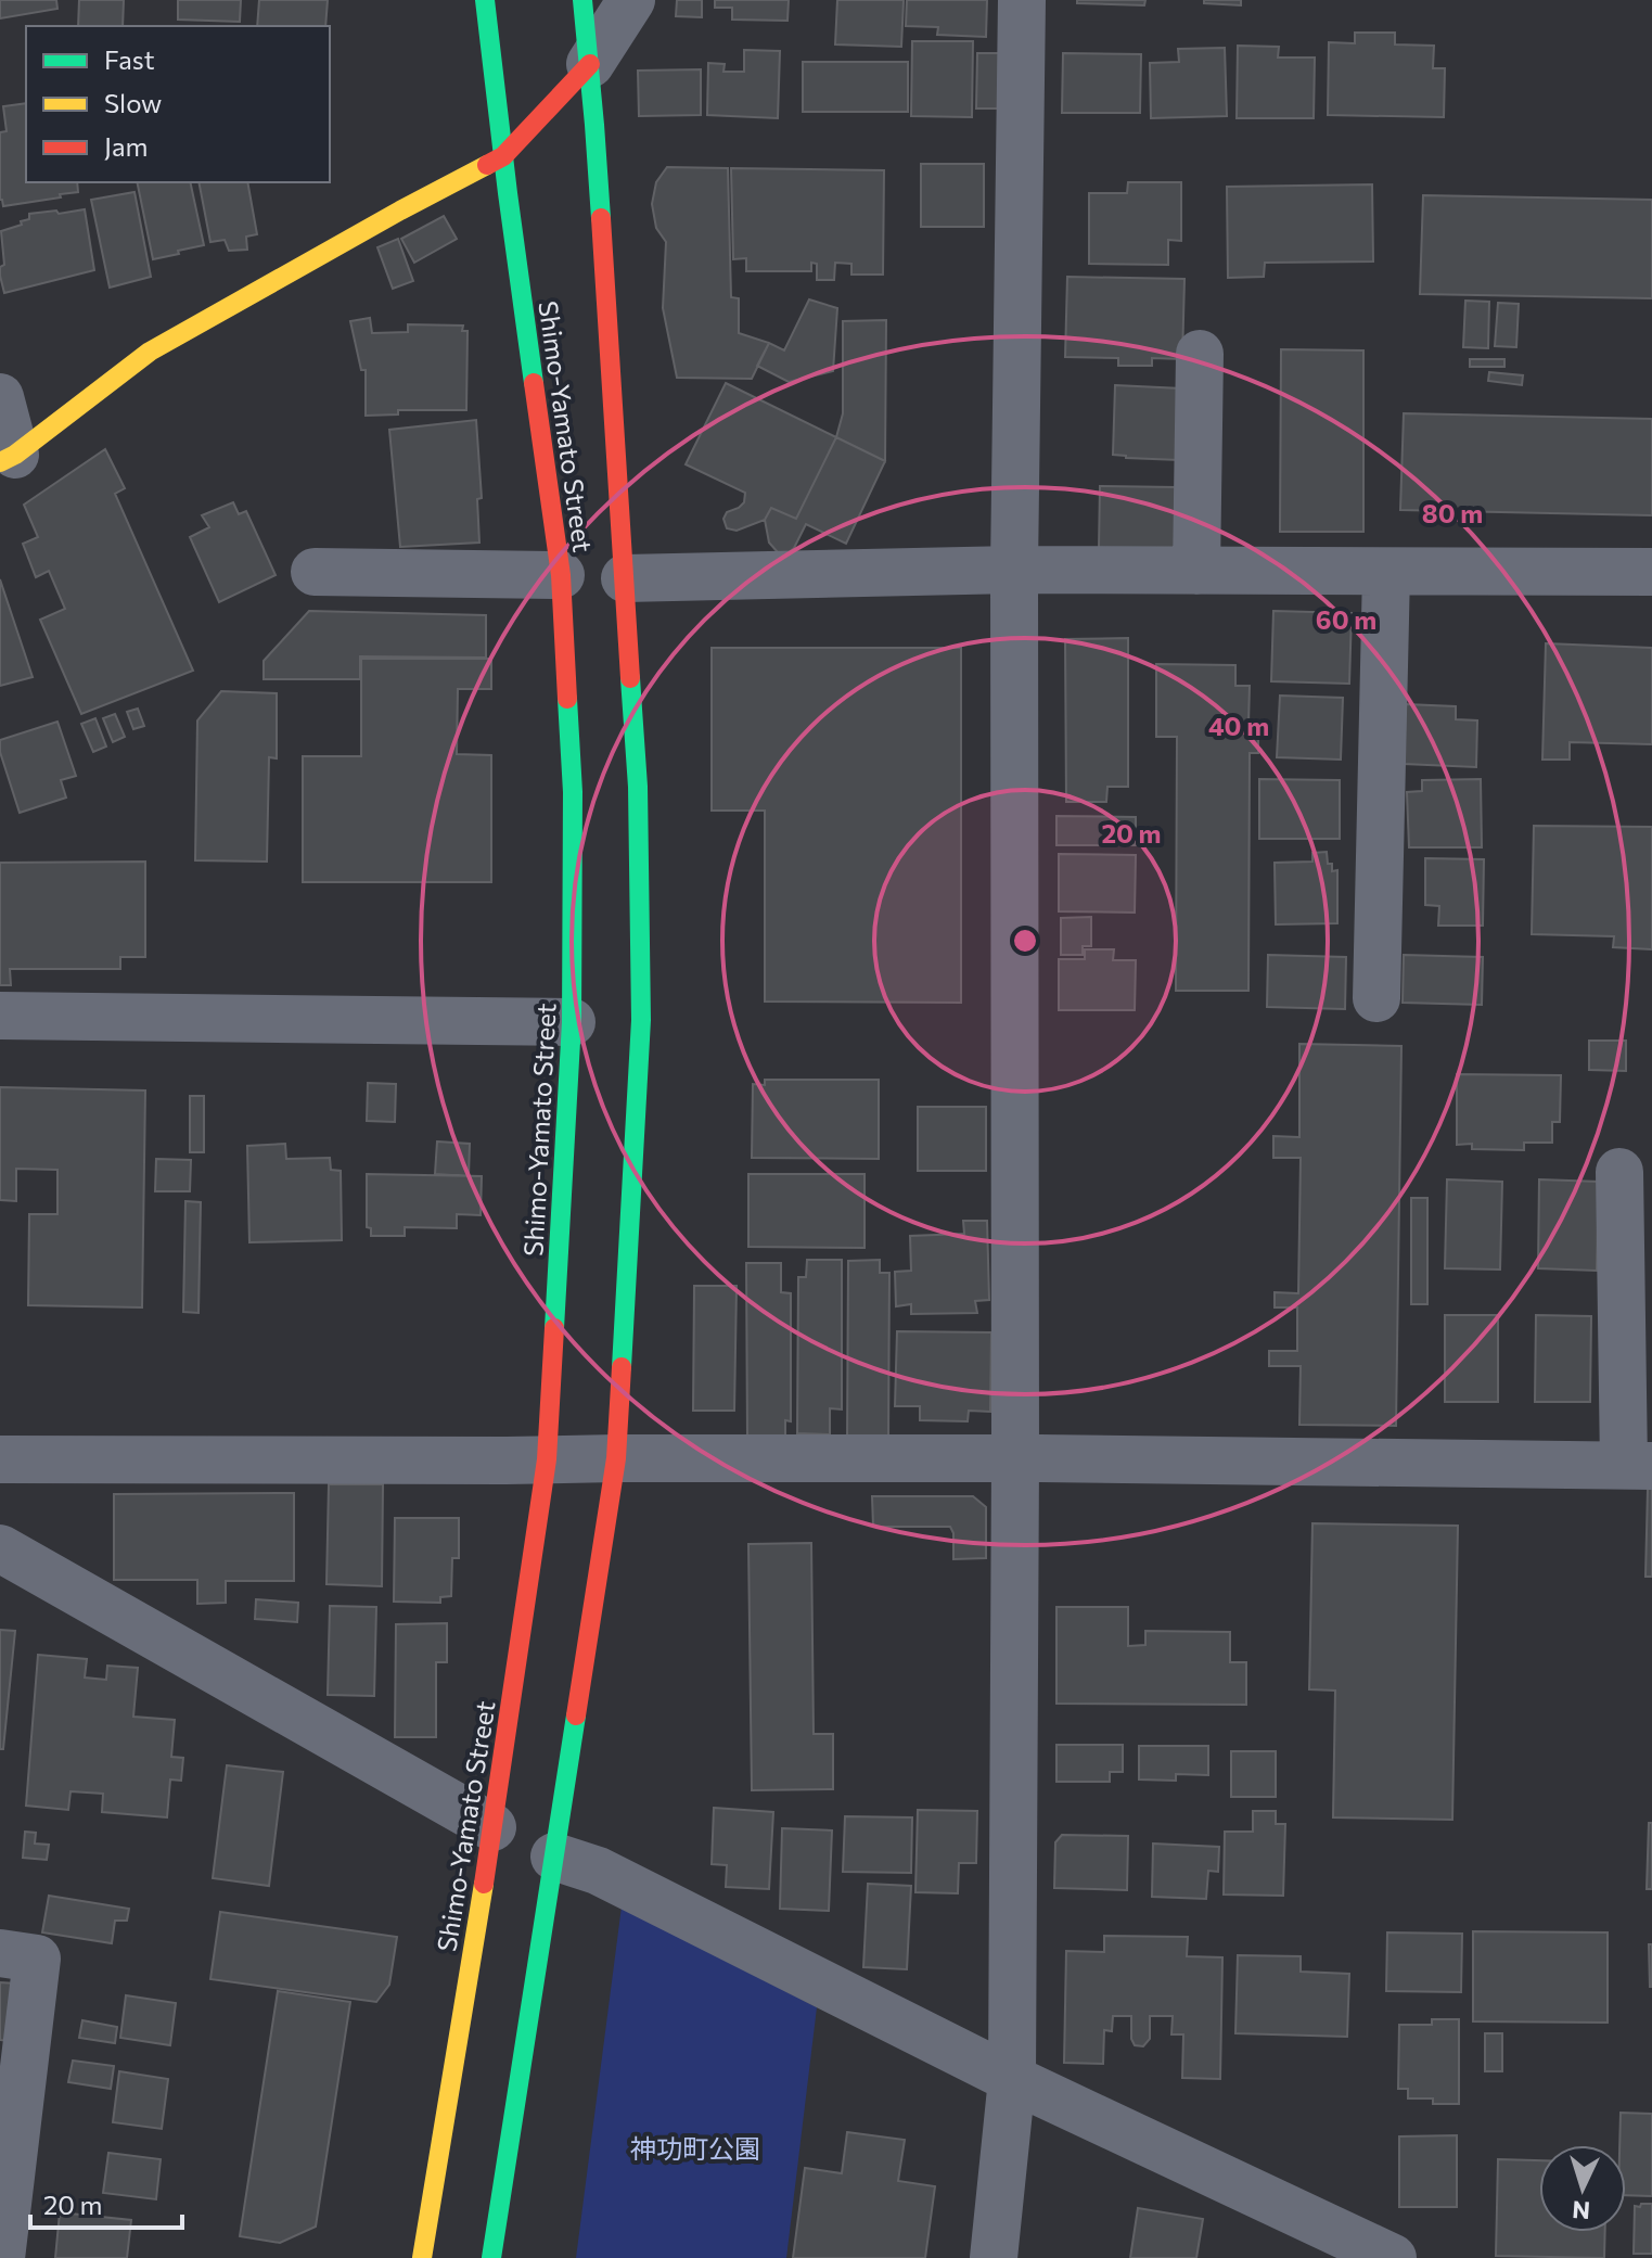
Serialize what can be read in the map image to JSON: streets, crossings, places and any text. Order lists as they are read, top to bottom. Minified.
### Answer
{"streets":{"main road":["Shimo-Yamato Street"]},"parks":["神功町公園"],"legend":["Fast","Slow","Jam"],"scale_bar":"20 m","north":"bottom","rings":["80 m","60 m","40 m","20 m"]}
